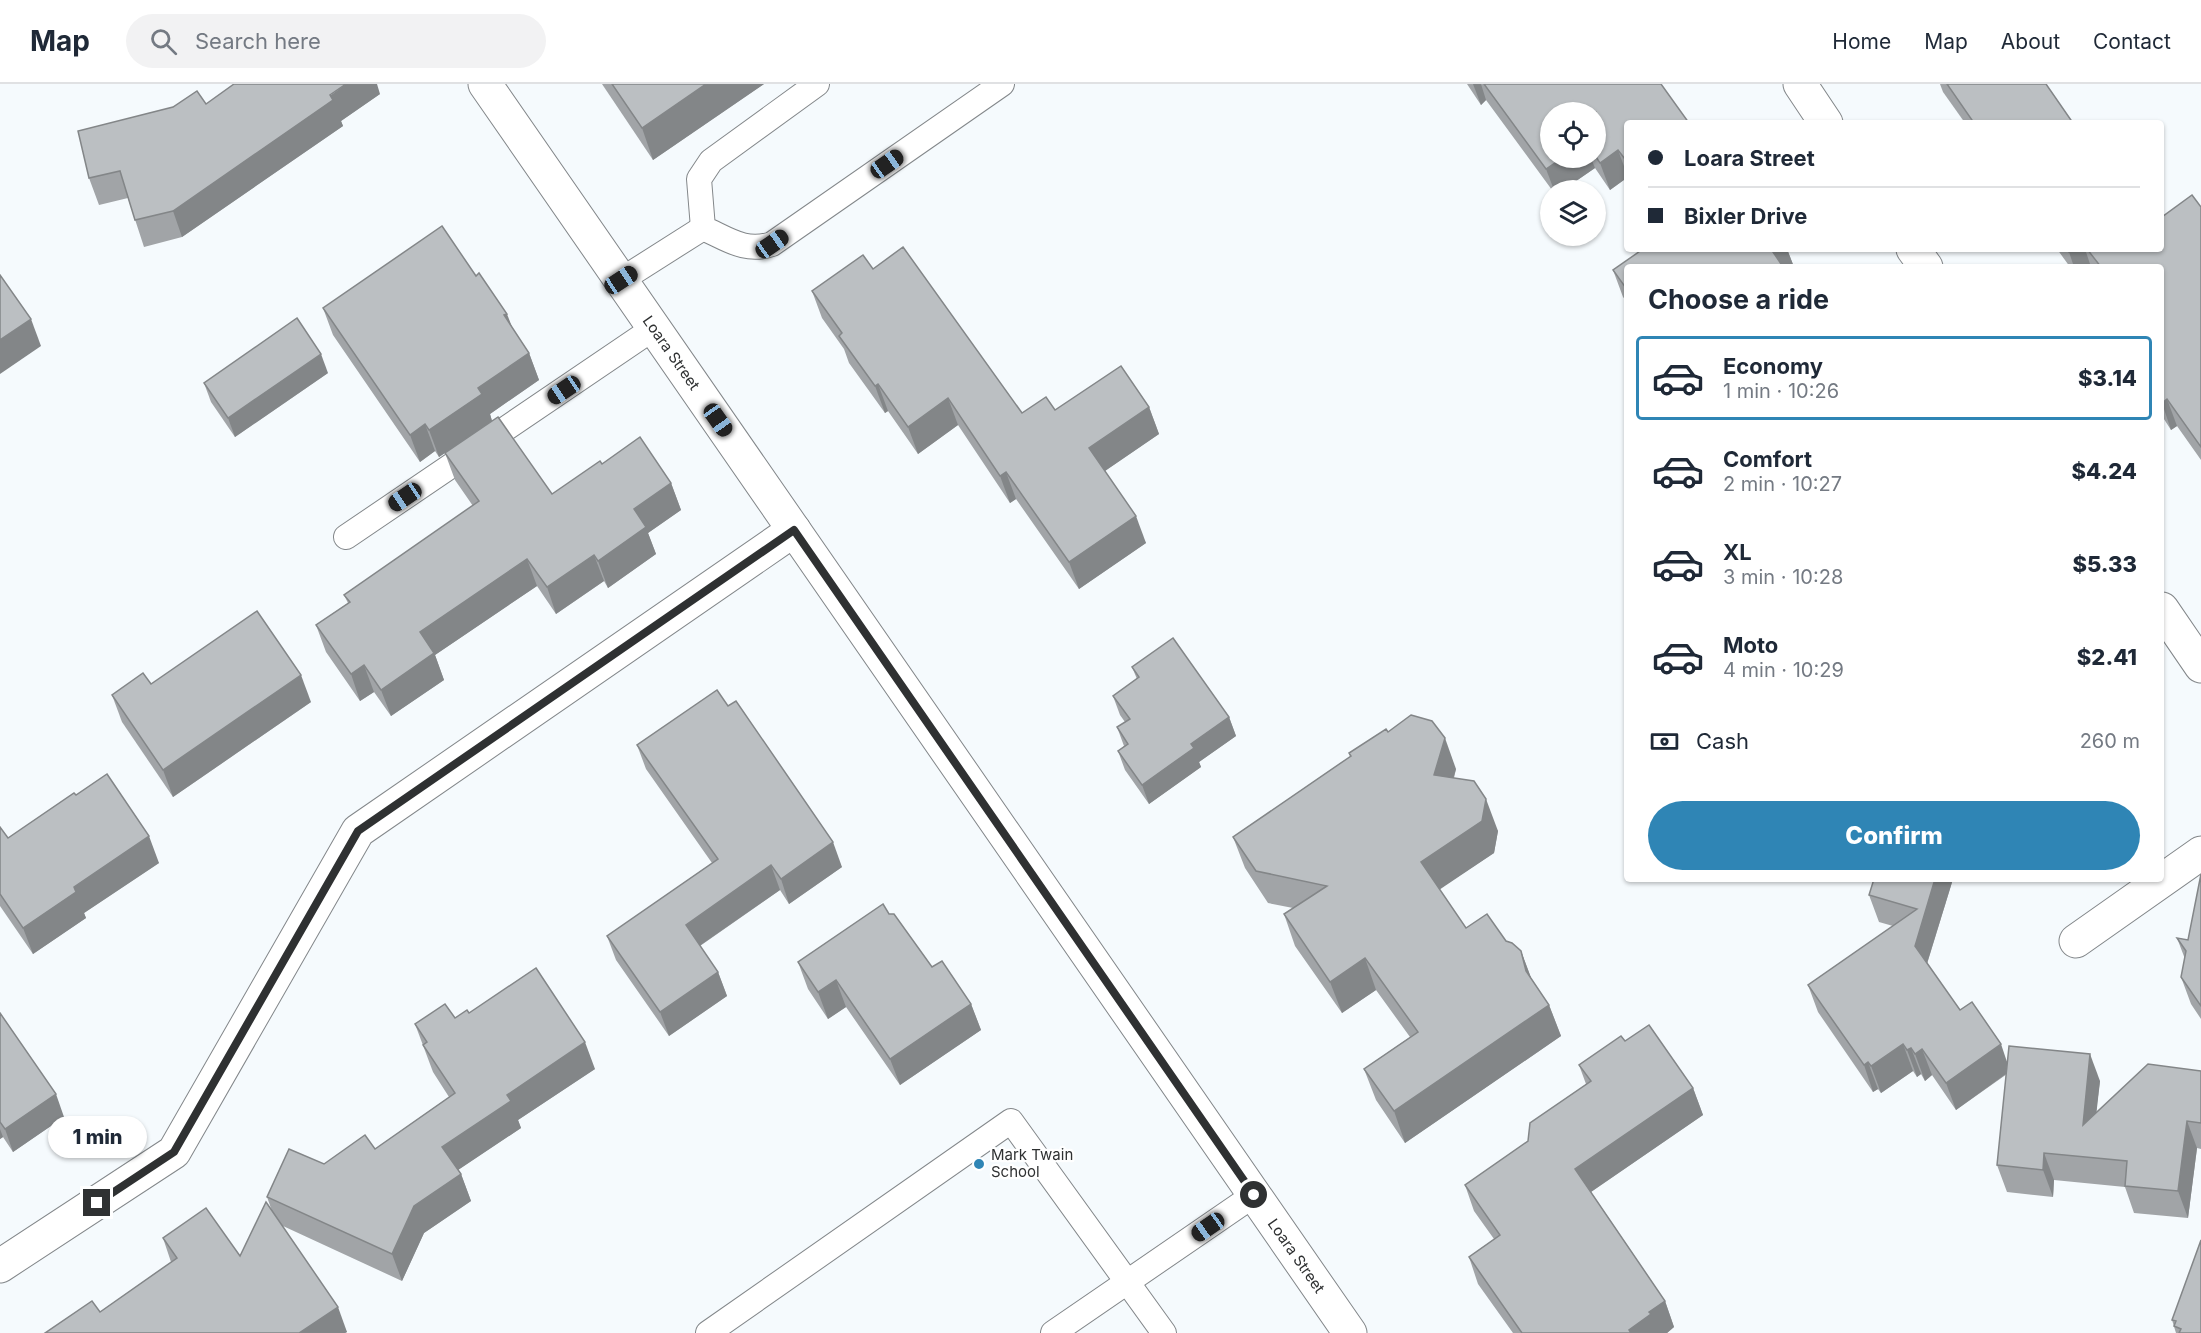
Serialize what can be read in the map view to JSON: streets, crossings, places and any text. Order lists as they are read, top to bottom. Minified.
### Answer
{"streets":{"street":["Loara Street"]},"places":["Mark Twain School"],"page":{"header":"Map","search":"Search here","nav":["Home","Map","About","Contact"],"banner":["Loara Street","Bixler Drive"],"heading":"Choose a ride","list":[{"name":"Economy","note":"1 min · 10:26","value":"$3.14"},{"name":"Comfort","note":"2 min · 10:27","value":"$4.24"},{"name":"XL","note":"3 min · 10:28","value":"$5.33"},{"name":"Moto","note":"4 min · 10:29","value":"$2.41"}],"pay":["Cash","260 m"],"buttons":"Confirm","bubble":"1 min"}}
